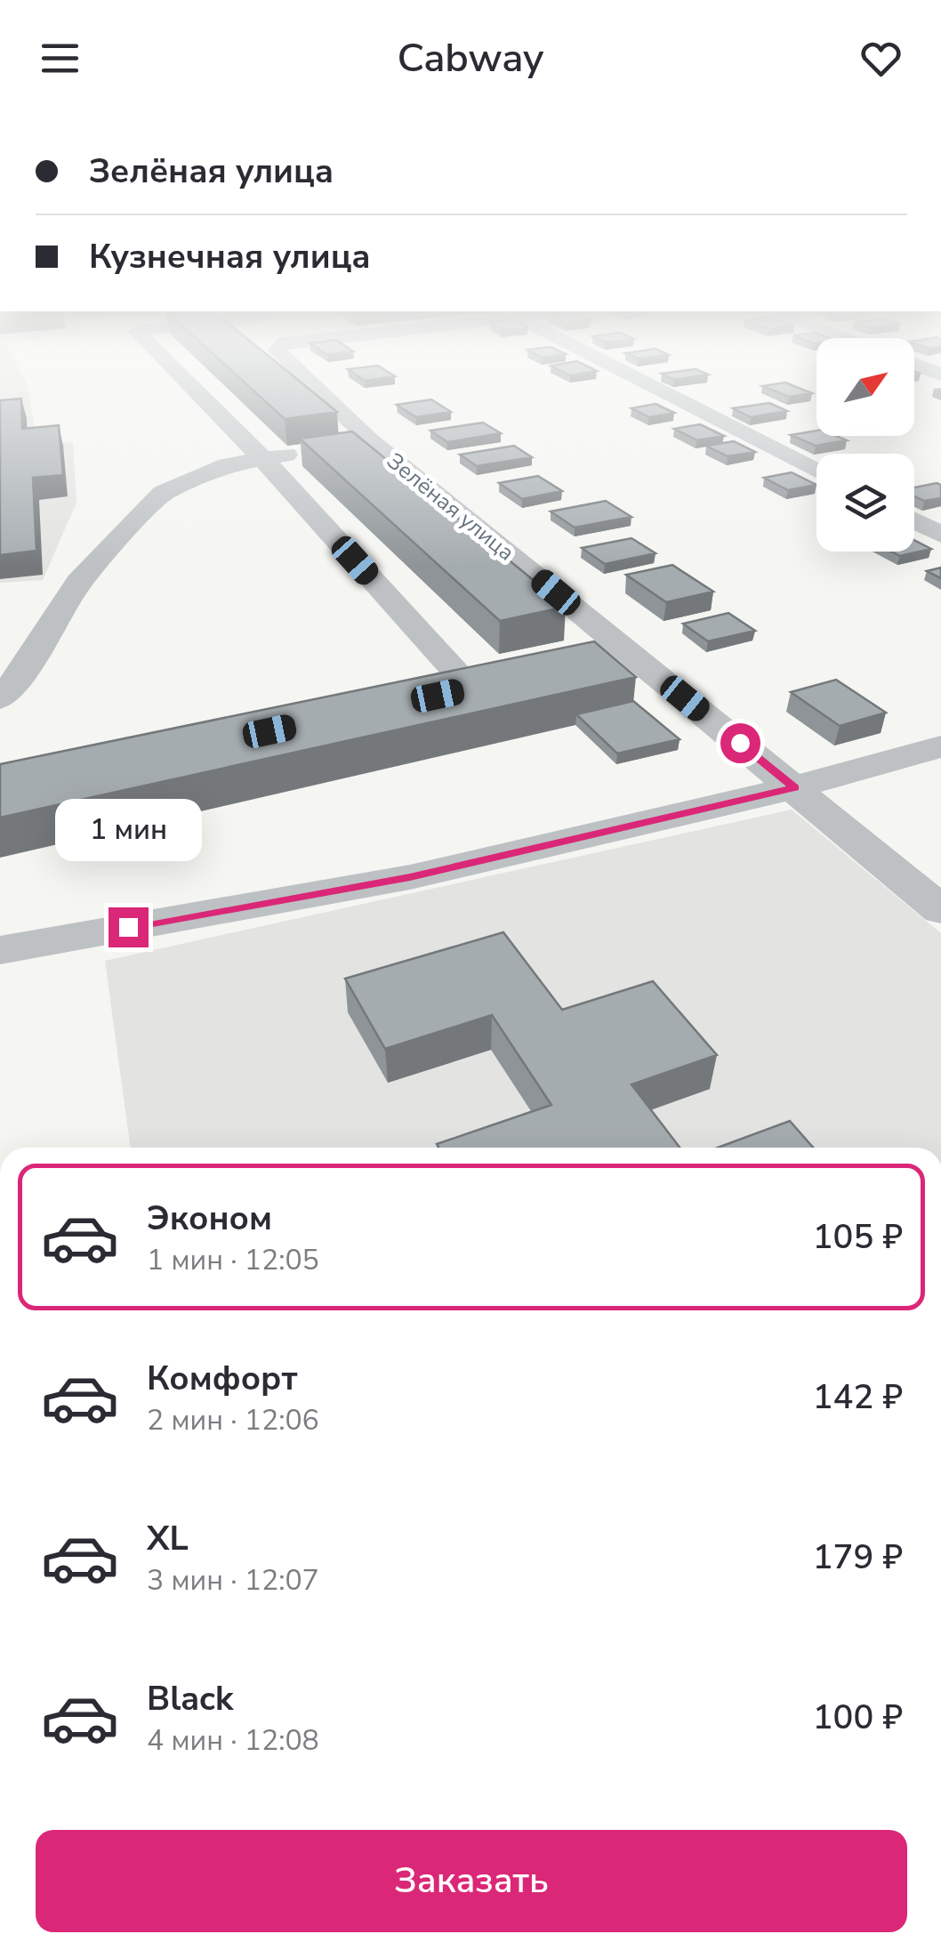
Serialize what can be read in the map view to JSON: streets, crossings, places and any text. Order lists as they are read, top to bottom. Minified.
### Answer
{"streets":{"street":["Зелёная улица"]},"north":"top right","page":{"header":"Cabway","banner":["Зелёная улица","Кузнечная улица"],"bubble":"1 мин","list":[{"name":"Эконом","note":"1 мин · 12:05","value":"105 ₽"},{"name":"Комфорт","note":"2 мин · 12:06","value":"142 ₽"},{"name":"XL","note":"3 мин · 12:07","value":"179 ₽"},{"name":"Black","note":"4 мин · 12:08","value":"100 ₽"}],"buttons":"Заказать"}}
